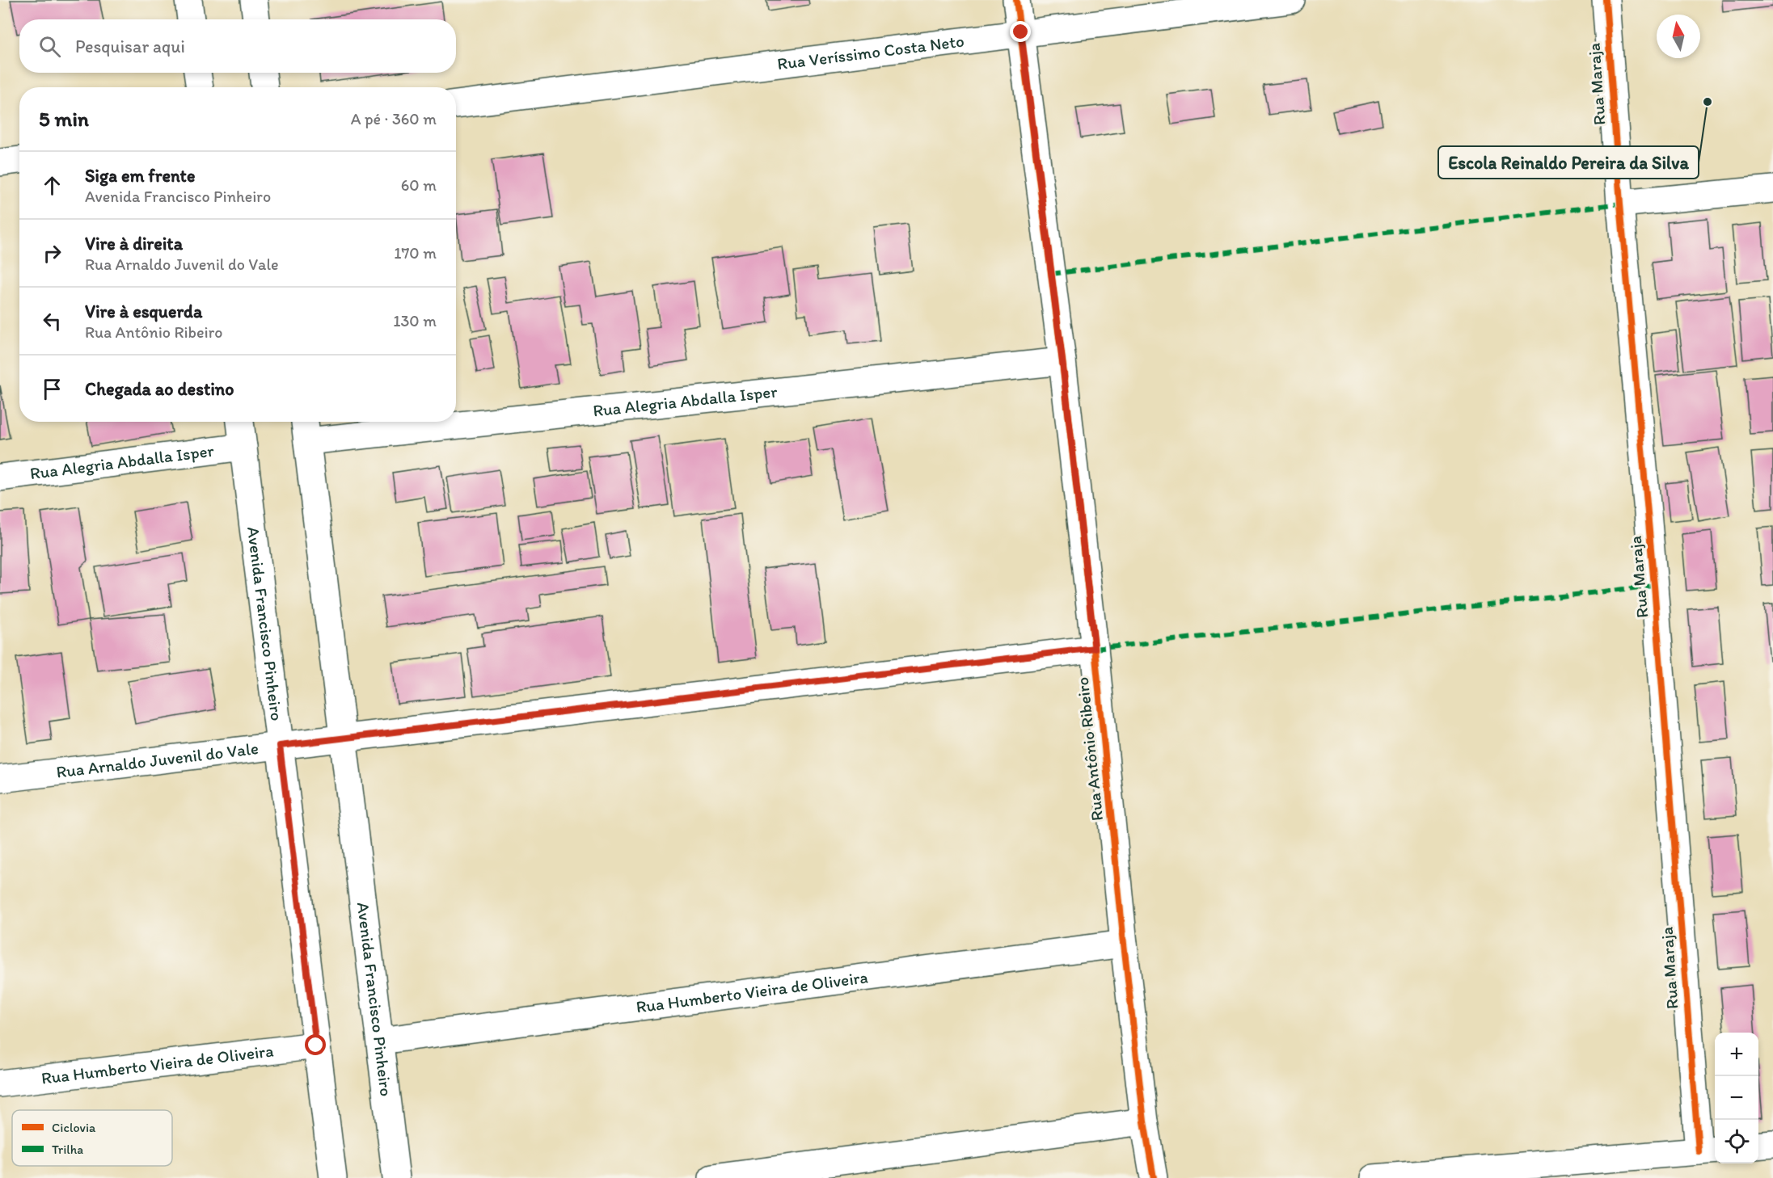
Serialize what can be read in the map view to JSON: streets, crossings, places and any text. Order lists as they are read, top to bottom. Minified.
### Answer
{"streets":{"street":["Rua Veríssimo Costa Neto","Rua Maraja","Rua Alegria Abdalla Isper","Avenida Francisco Pinheiro","Rua Antônio Ribeiro","Rua Arnaldo Juvenil do Vale","Rua Humberto Vieira de Oliveira"]},"crossings":[["Rua Veríssimo Costa Neto","Rua Antônio Ribeiro"],["Rua Alegria Abdalla Isper","Avenida Francisco Pinheiro"],["Rua Alegria Abdalla Isper","Rua Antônio Ribeiro"],["Avenida Francisco Pinheiro","Rua Arnaldo Juvenil do Vale"],["Avenida Francisco Pinheiro","Rua Humberto Vieira de Oliveira"],["Rua Antônio Ribeiro","Rua Arnaldo Juvenil do Vale"],["Rua Antônio Ribeiro","Rua Humberto Vieira de Oliveira"]],"places":["Escola Reinaldo Pereira da Silva"],"legend":["Ciclovia","Trilha"],"north":"top","page":{"search":"Pesquisar aqui","heading":["5 min","A pé · 360 m"],"list":[["Siga em frente","Avenida Francisco Pinheiro","60 m"],["Vire à direita","Rua Arnaldo Juvenil do Vale","170 m"],["Vire à esquerda","Rua Antônio Ribeiro","130 m"],"Chegada ao destino"],"map_buttons":["+","−"]}}
